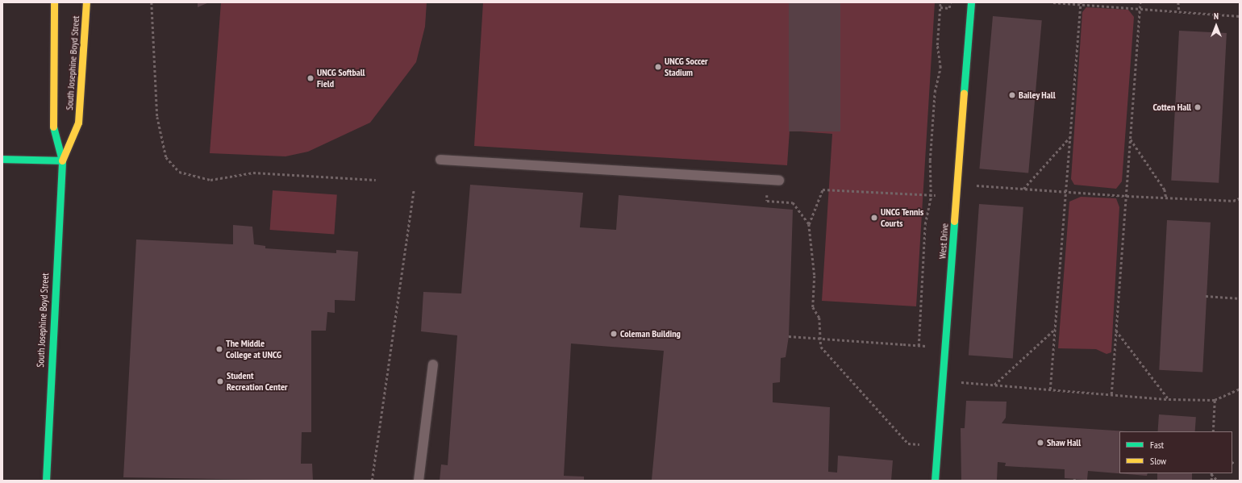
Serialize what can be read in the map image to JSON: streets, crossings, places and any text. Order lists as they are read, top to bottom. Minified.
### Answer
{"streets":{"main road":["South Josephine Boyd Street","West Drive"]},"places":["UNCG Soccer Stadium","UNCG Softball Field","Bailey Hall","Cotten Hall","UNCG Tennis Courts","Coleman Building","The Middle College at UNCG","Student Recreation Center","Shaw Hall"],"legend":["Fast","Slow"],"north":"top"}
